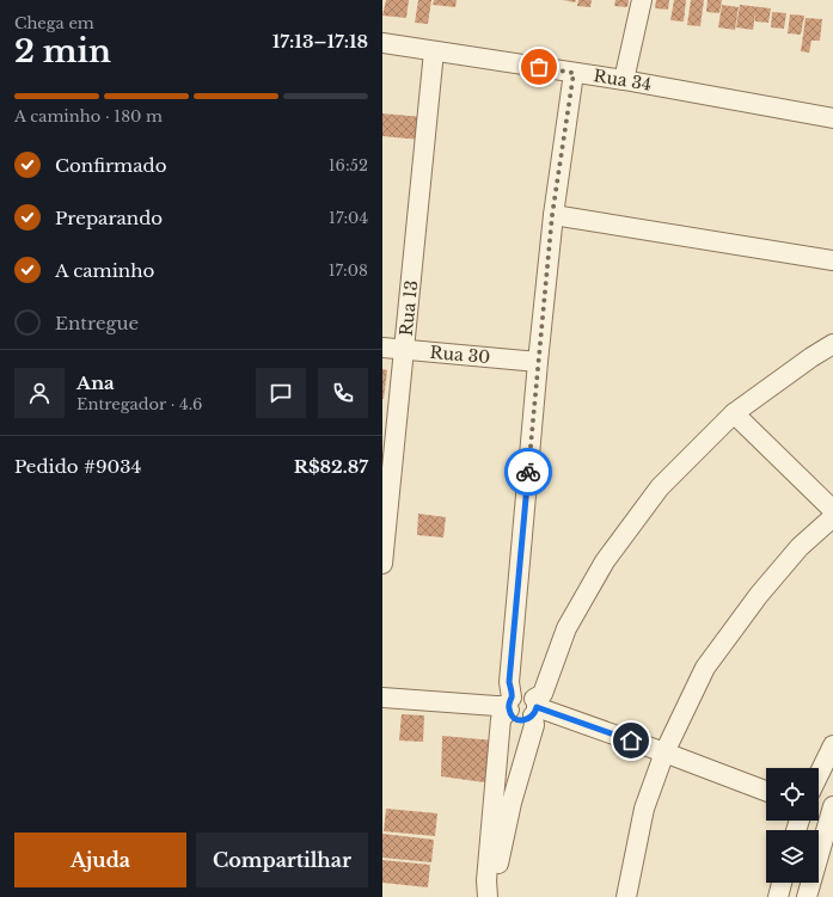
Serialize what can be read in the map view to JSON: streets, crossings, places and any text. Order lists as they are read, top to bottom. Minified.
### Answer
{"streets":{"street":["Rua 34","Rua 13","Rua 30"]},"crossings":[["Rua 34","Rua 13"],["Rua 13","Rua 30"]],"page":{"heading":["2 min","Chega em","17:13–17:18"],"panel":["Ana","Entregador · 4.6","Pedido #9034","R$82.87"],"bar":"A caminho · 180 m","list":[["Confirmado","16:52"],["Preparando","17:04"],["A caminho","17:08"],"Entregue"],"buttons":["Ajuda","Compartilhar"]}}
